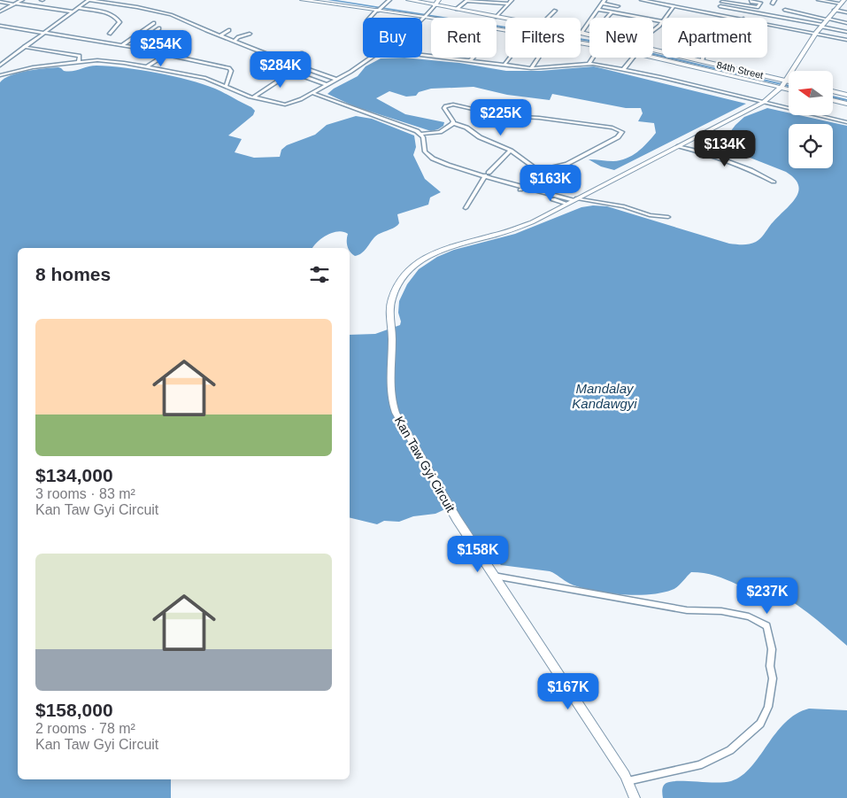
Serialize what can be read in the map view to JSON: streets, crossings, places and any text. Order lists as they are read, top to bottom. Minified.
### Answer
{"streets":{"main road":["84th Street"],"street":["Kan Taw Gyi Circuit"]},"water":["Mandalay Kandawgyi"],"north":"left","page":{"chip":["Buy","Rent","Filters","New","Apartment"],"price":["$254K","$284K","$225K","$134K","$163K","$158K","$237K","$167K"],"heading":"8 homes","list":[{"name":"$134,000","note":"3 rooms · 83 m² · Kan Taw Gyi Circuit"},{"name":"$158,000","note":"2 rooms · 78 m² · Kan Taw Gyi Circuit"}]}}
